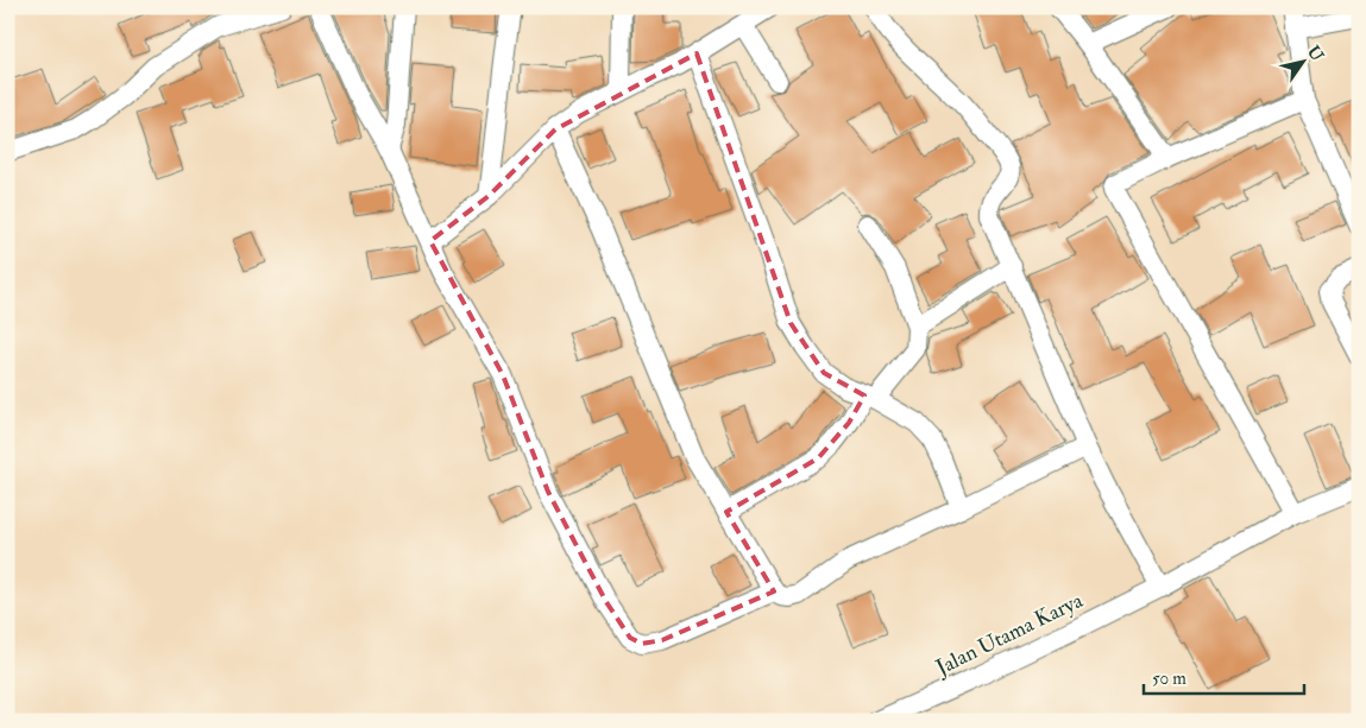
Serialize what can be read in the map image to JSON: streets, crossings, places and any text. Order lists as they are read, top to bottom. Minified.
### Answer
{"streets":{"street":["Jalan Utama Karya"]},"scale_bar":"50 m","north":"top right"}
